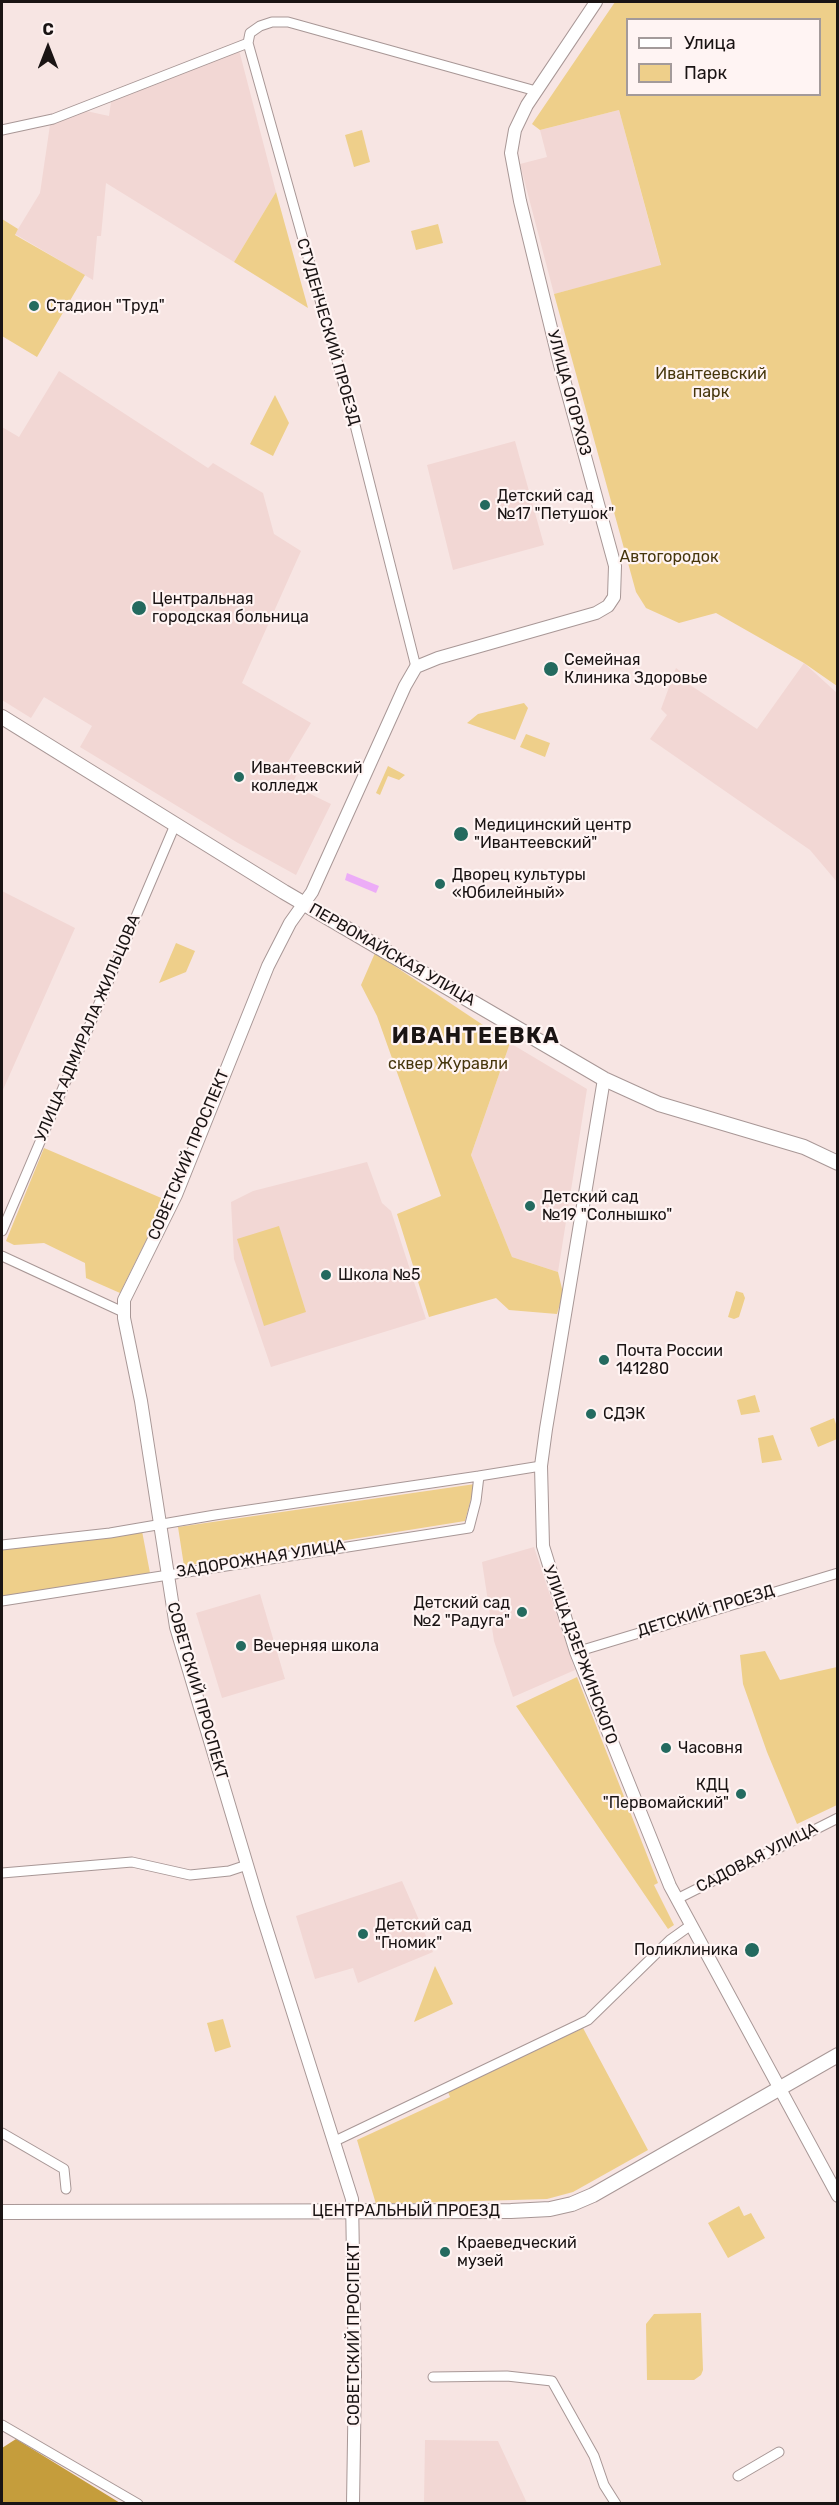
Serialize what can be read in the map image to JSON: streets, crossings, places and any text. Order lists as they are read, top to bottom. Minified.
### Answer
{"streets":{"main road":["ПЕРВОМАЙСКАЯ УЛИЦА","ЦЕНТРАЛЬНЫЙ ПРОЕЗД"],"street":["СТУДЕНЧЕСКИЙ ПРОЕЗД","УЛИЦА ОГОРХОЗ","УЛИЦА АДМИРАЛА ЖИЛЬЦОВА","СОВЕТСКИЙ ПРОСПЕКТ","ЗАДОРОЖНАЯ УЛИЦА","ДЕТСКИЙ ПРОЕЗД","УЛИЦА ДЗЕРЖИНСКОГО","САДОВАЯ УЛИЦА"]},"crossings":[["СТУДЕНЧЕСКИЙ ПРОЕЗД","УЛИЦА ОГОРХОЗ"],["ПЕРВОМАЙСКАЯ УЛИЦА","УЛИЦА АДМИРАЛА ЖИЛЬЦОВА"],["ПЕРВОМАЙСКАЯ УЛИЦА","СОВЕТСКИЙ ПРОСПЕКТ"],["ПЕРВОМАЙСКАЯ УЛИЦА","УЛИЦА ДЗЕРЖИНСКОГО"],["СОВЕТСКИЙ ПРОСПЕКТ","ЗАДОРОЖНАЯ УЛИЦА"],["СОВЕТСКИЙ ПРОСПЕКТ","ЦЕНТРАЛЬНЫЙ ПРОЕЗД"],["ДЕТСКИЙ ПРОЕЗД","УЛИЦА ДЗЕРЖИНСКОГО"],["УЛИЦА ДЗЕРЖИНСКОГО","САДОВАЯ УЛИЦА"],["УЛИЦА ДЗЕРЖИНСКОГО","ЦЕНТРАЛЬНЫЙ ПРОЕЗД"]],"districts":["ИВАНТЕЕВКА"],"parks":["Ивантеевский парк","Автогородок","сквер Журавли"],"places":["Стадион \"Труд\"","Детский сад №17 \"Петушок\"","Центральная городская больница","Семейная Клиника Здоровье","Ивантеевский колледж","Медицинский центр \"Ивантеевский\"","Дворец культуры «Юбилейный»","Детский сад №19 \"Солнышко\"","Школа №5","Почта России 141280","СДЭК","Детский сад №2 \"Радуга\"","Вечерняя школа","Часовня","КДЦ \"Первомайский\"","Детский сад \"Гномик\"","Поликлиника","Краеведческий музей"],"legend":["Улица","Парк"],"north":"top"}
